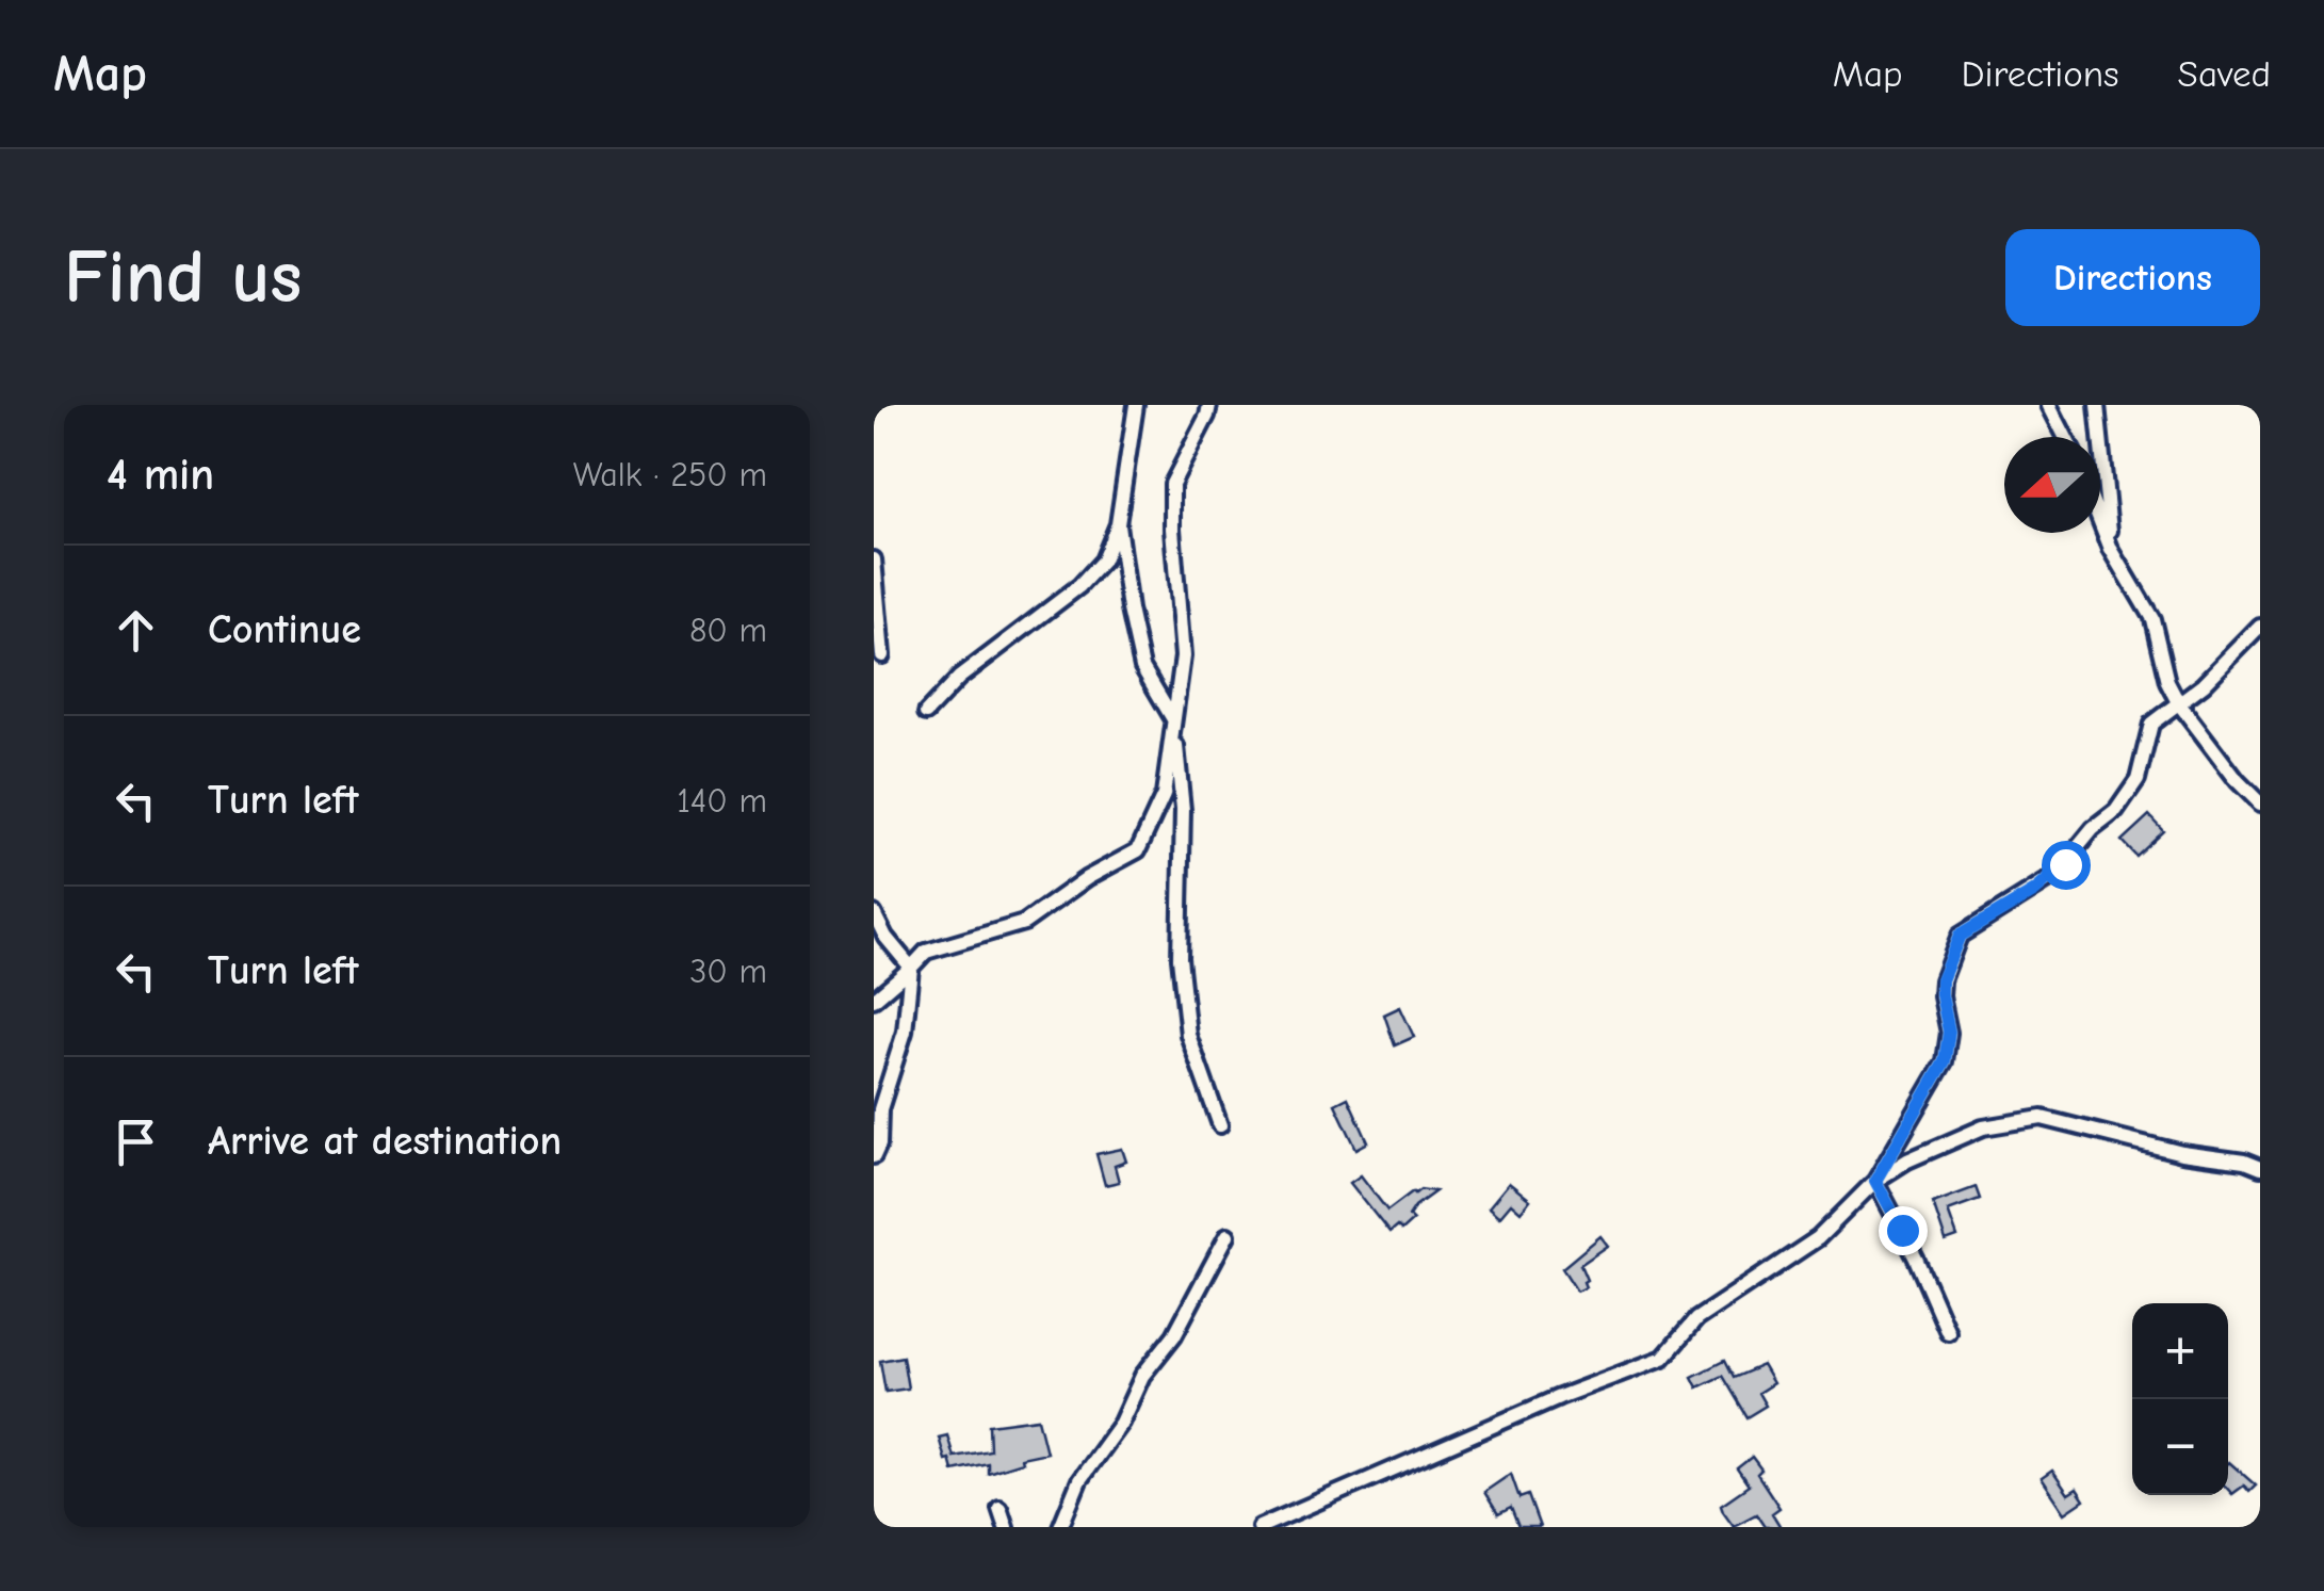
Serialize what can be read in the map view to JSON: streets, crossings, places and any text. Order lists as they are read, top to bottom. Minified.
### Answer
{"north":"left","page":{"header":"Map","nav":["Map","Directions","Saved"],"buttons":"Directions","title":"Find us","heading":["4 min","Walk · 250 m"],"list":[["Continue","80 m"],["Turn left","140 m"],["Turn left","30 m"],"Arrive at destination"],"map_buttons":["+","−"]}}
